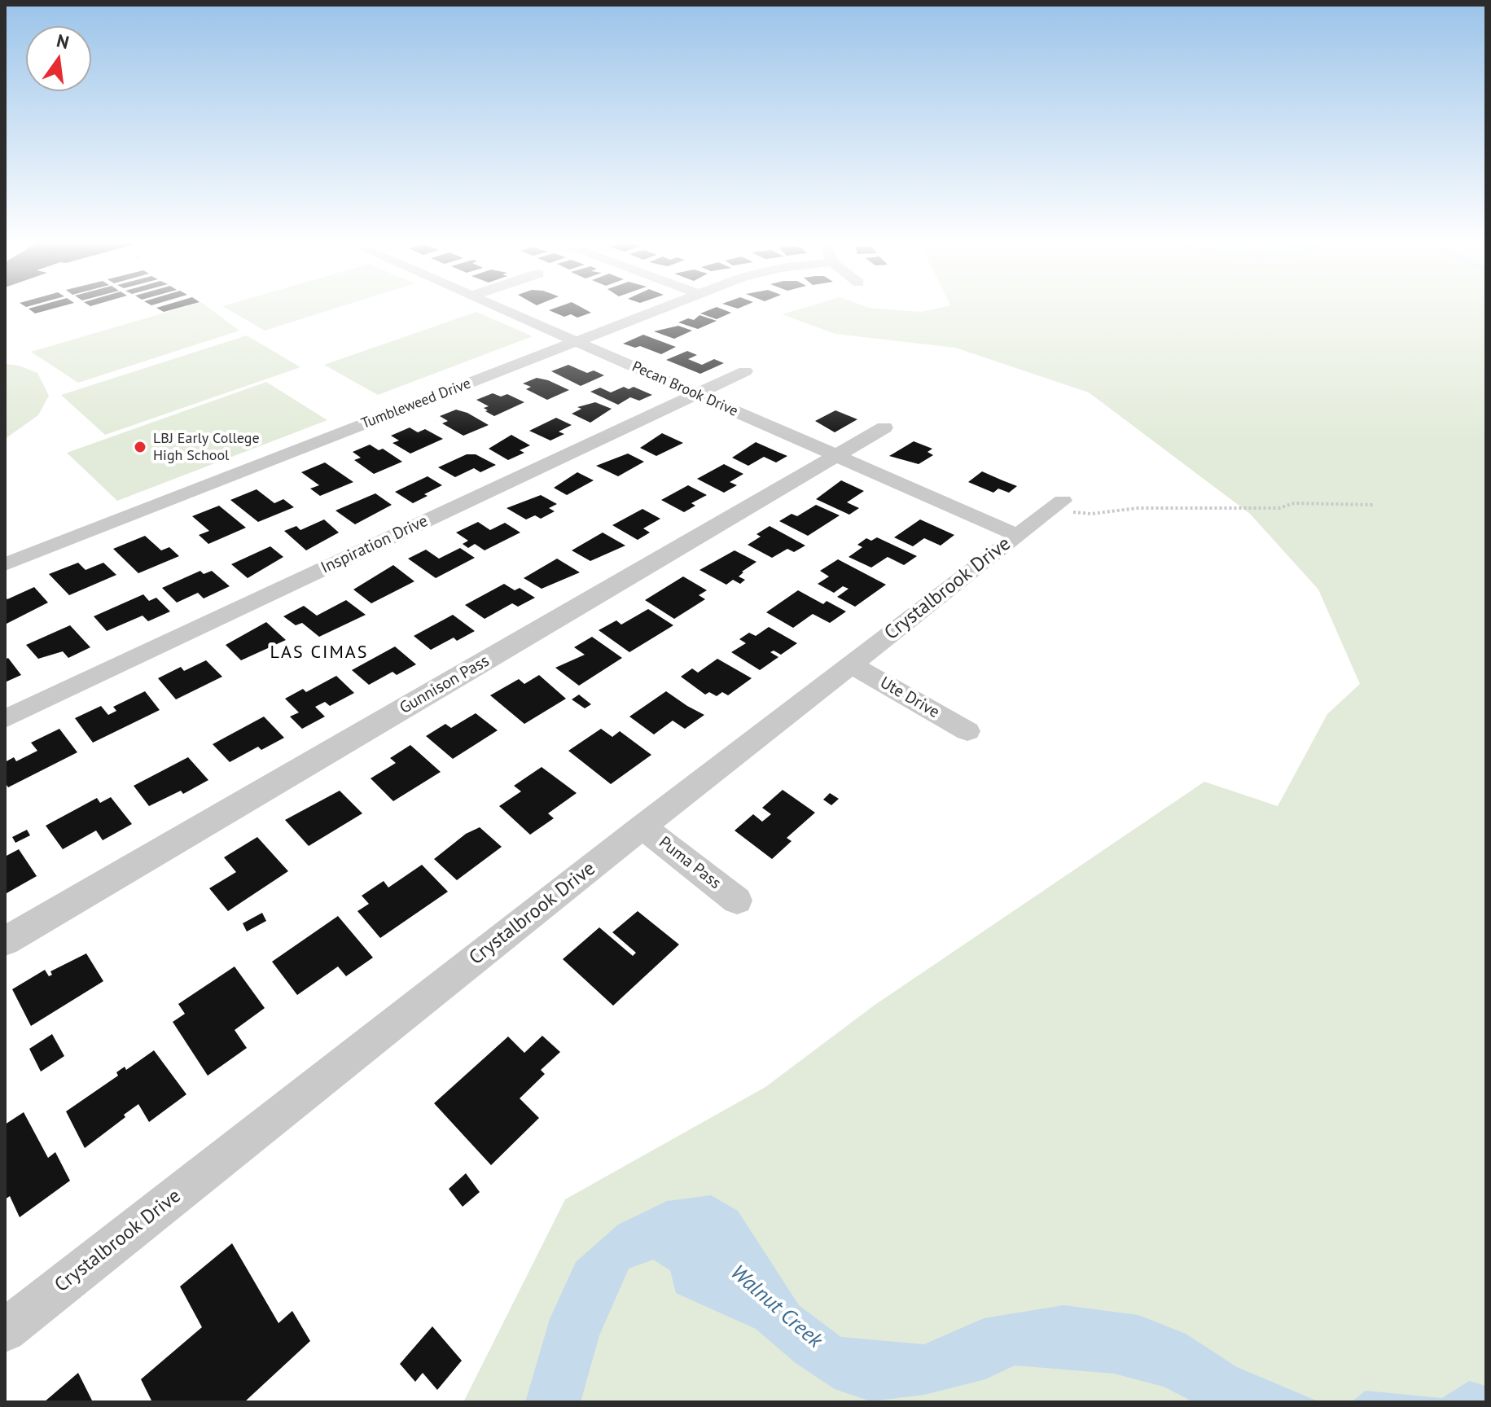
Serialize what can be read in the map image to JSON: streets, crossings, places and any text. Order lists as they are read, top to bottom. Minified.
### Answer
{"streets":{"street":["Pecan Brook Drive","Tumbleweed Drive","Inspiration Drive","Crystalbrook Drive","Gunnison Pass","Ute Drive","Puma Pass"]},"crossings":[["Pecan Brook Drive","Tumbleweed Drive"],["Pecan Brook Drive","Inspiration Drive"],["Pecan Brook Drive","Crystalbrook Drive"],["Pecan Brook Drive","Gunnison Pass"],["Crystalbrook Drive","Ute Drive"],["Crystalbrook Drive","Puma Pass"]],"districts":["LAS CIMAS"],"water":["Walnut Creek"],"places":["LBJ Early College High School"],"north":"top"}
